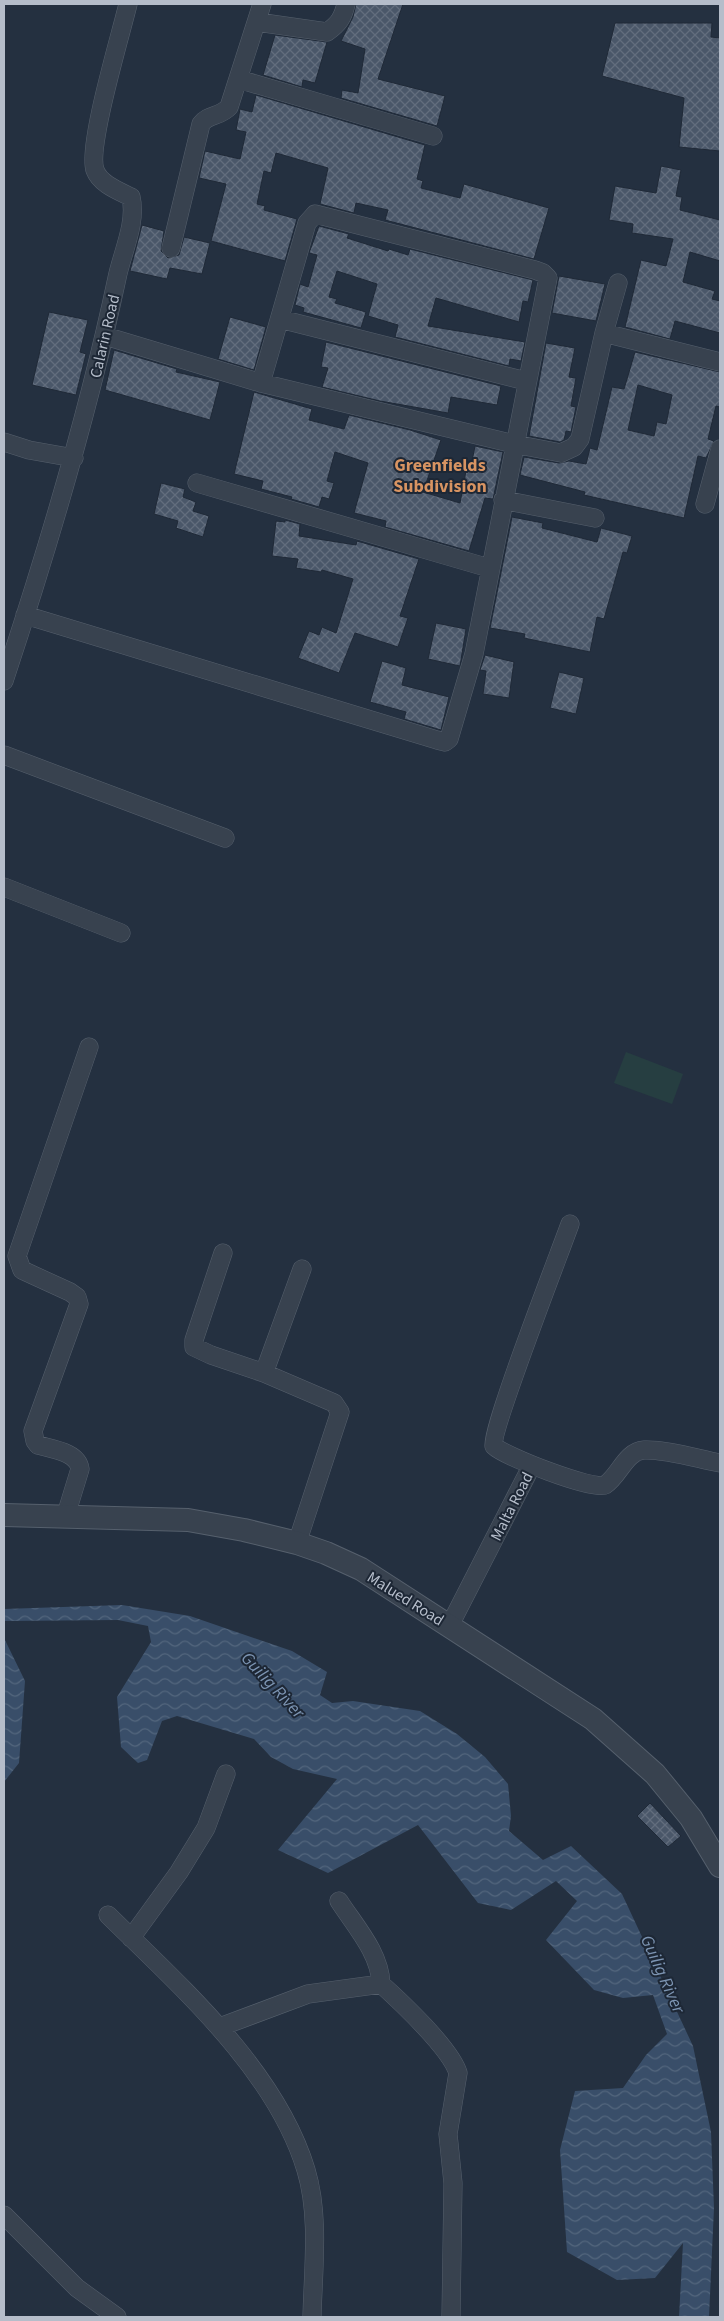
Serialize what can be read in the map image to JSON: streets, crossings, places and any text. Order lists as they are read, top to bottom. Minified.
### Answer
{"streets":{"street":["Calarin Road","Malta Road","Malued Road"]},"crossings":[["Malta Road","Malued Road"]],"districts":["Greenfields Subdivision"],"water":["Guilig River"]}
